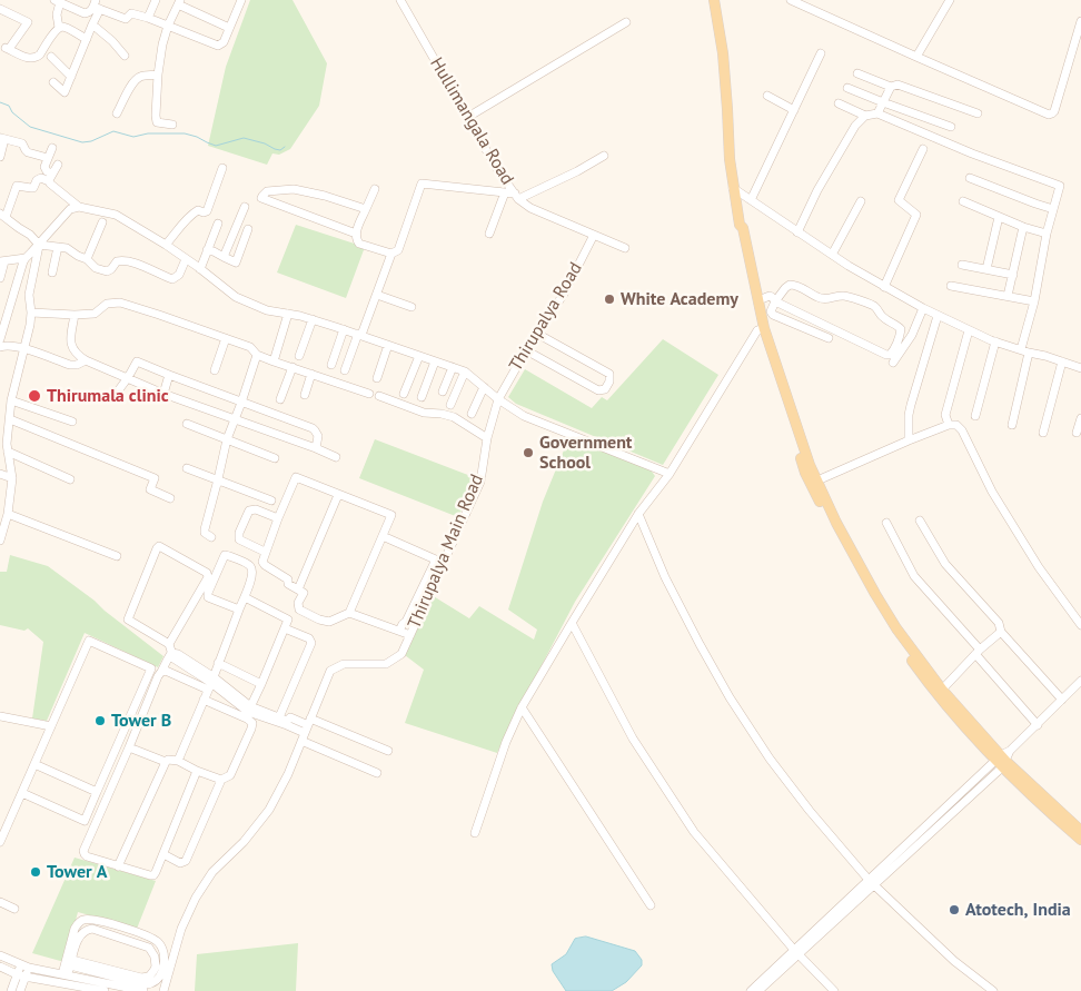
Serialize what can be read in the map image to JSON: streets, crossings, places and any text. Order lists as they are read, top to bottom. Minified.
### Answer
{"streets":{"street":["Hullimangala Road","Thirupalya Road","Thirupalya Main Road"]},"crossings":[["Hullimangala Road","Thirupalya Road"],["Thirupalya Road","Thirupalya Main Road"]],"places":["White Academy","Thirumala clinic","Government School","Tower B","Tower A","Atotech, India"]}
